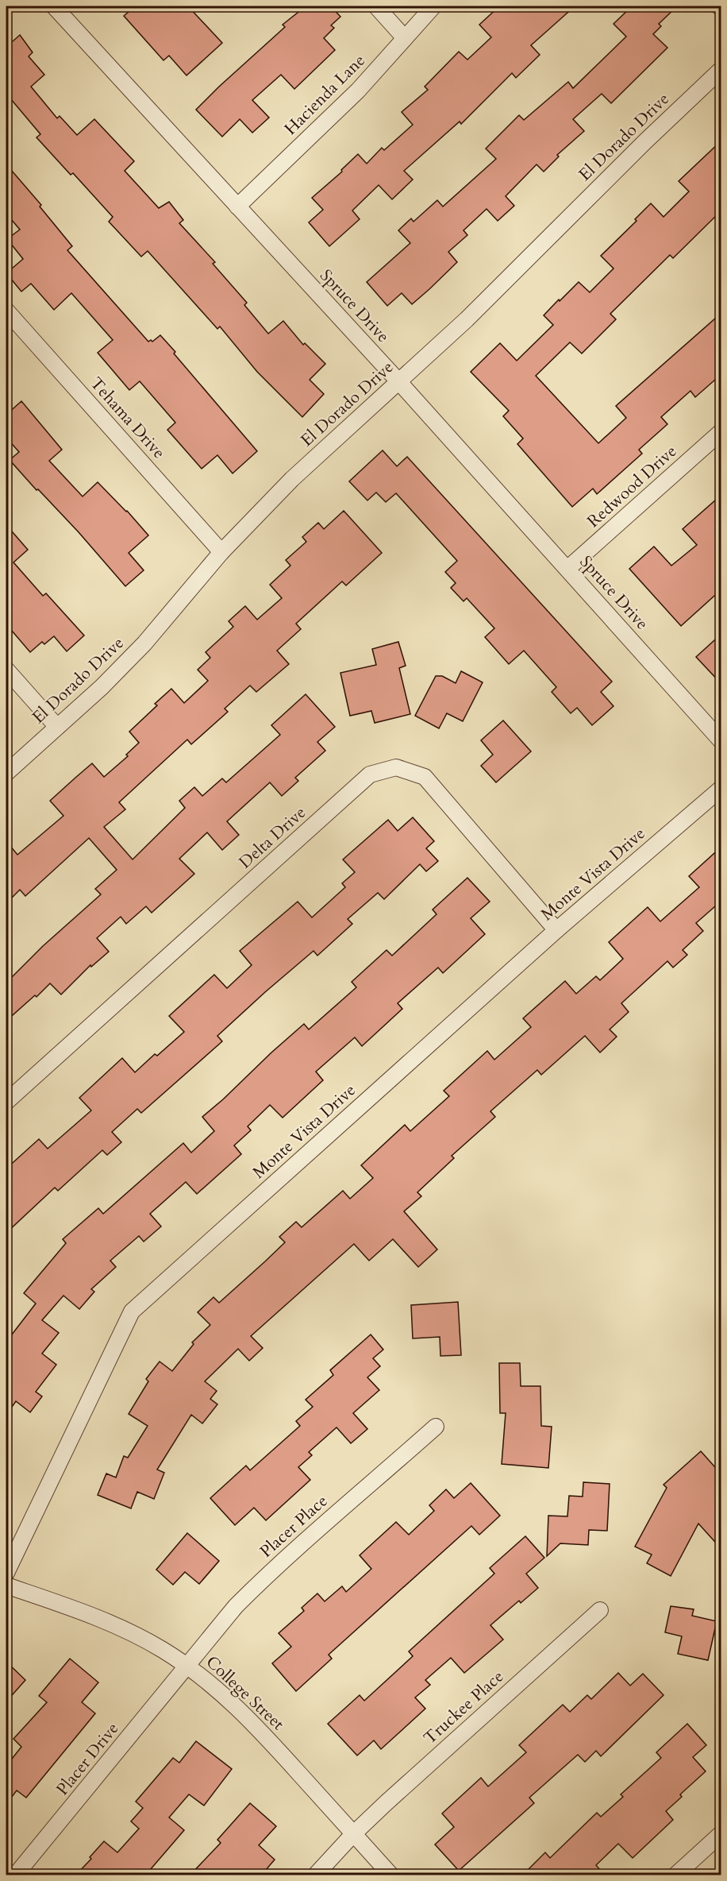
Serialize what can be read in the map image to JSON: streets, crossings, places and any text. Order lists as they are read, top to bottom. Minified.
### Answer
{"streets":{"street":["Hacienda Lane","El Dorado Drive","Spruce Drive","Tehama Drive","Redwood Drive","Delta Drive","Monte Vista Drive","Placer Place","College Street","Truckee Place","Placer Drive"]},"crossings":[["Hacienda Lane","Spruce Drive"],["El Dorado Drive","Spruce Drive"],["El Dorado Drive","Tehama Drive"],["Spruce Drive","Redwood Drive"],["Delta Drive","Monte Vista Drive"],["Placer Place","College Street"],["Placer Place","Placer Drive"],["College Street","Truckee Place"],["College Street","Placer Drive"]]}
